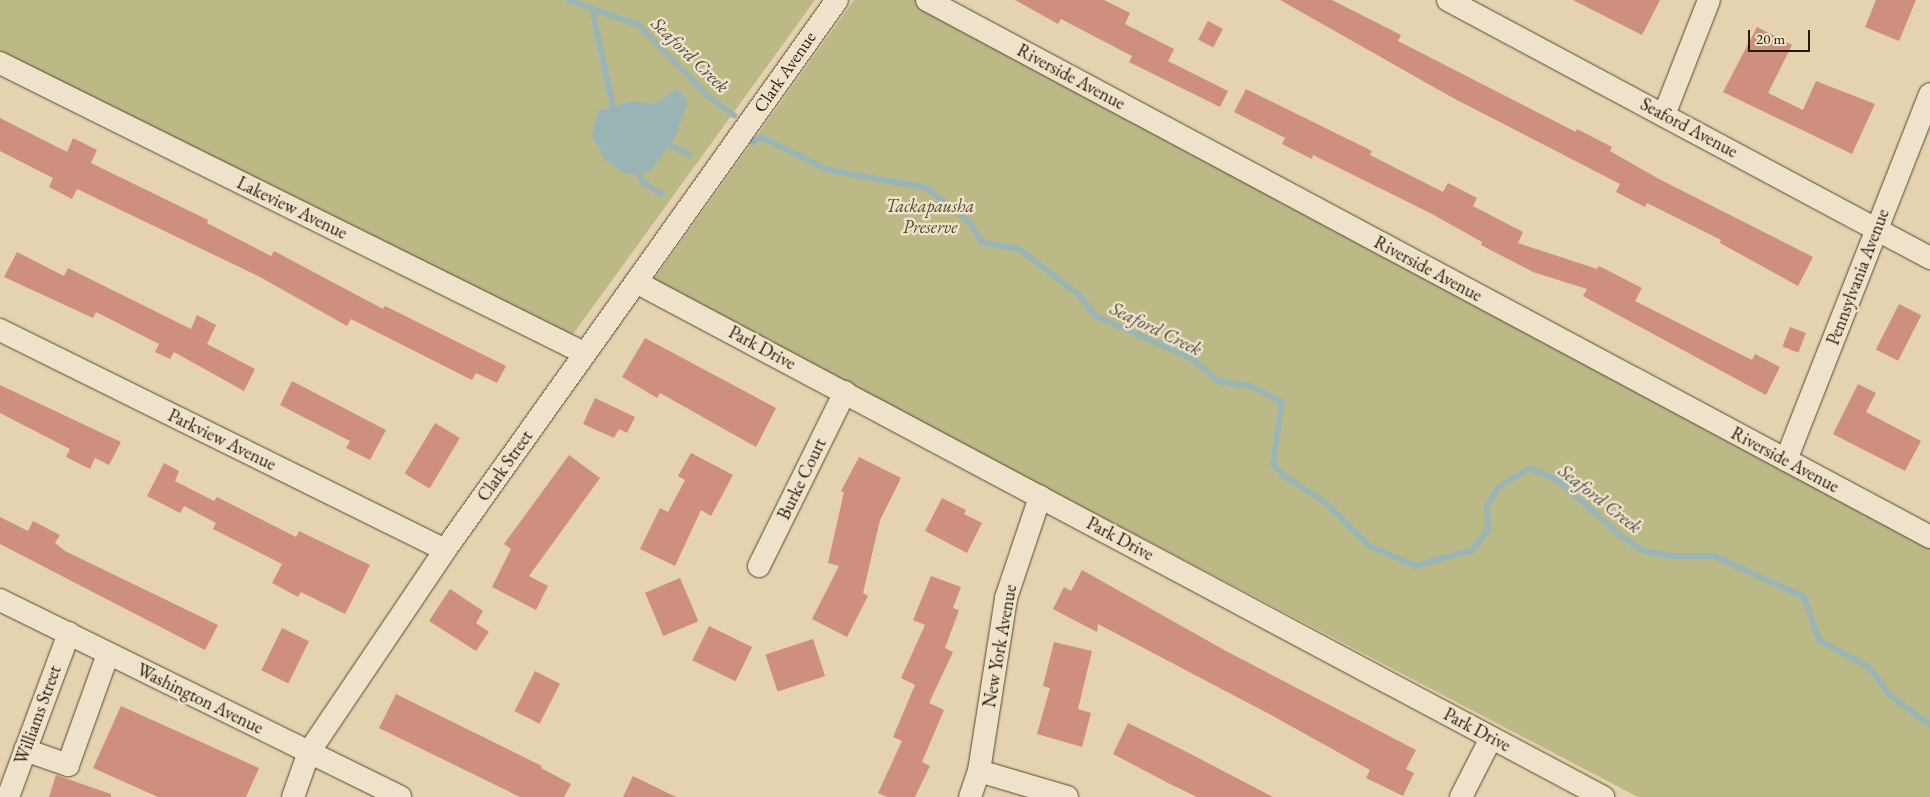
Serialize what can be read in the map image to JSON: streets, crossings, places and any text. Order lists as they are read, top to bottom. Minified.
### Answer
{"streets":{"street":["Clark Avenue","Riverside Avenue","Seaford Avenue","Lakeview Avenue","Pennsylvania Avenue","Park Drive","Parkview Avenue","Clark Street","Burke Court","New York Avenue","Washington Avenue","Williams Street"]},"crossings":[["Clark Avenue","Clark Street"],["Riverside Avenue","Pennsylvania Avenue"],["Seaford Avenue","Pennsylvania Avenue"],["Lakeview Avenue","Clark Street"],["Park Drive","Clark Street"],["Park Drive","Burke Court"],["Park Drive","New York Avenue"],["Parkview Avenue","Clark Street"],["Clark Street","Washington Avenue"],["Washington Avenue","Williams Street"]],"water":["Seaford Creek"],"parks":["Tackapausha Preserve"],"scale_bar":"20 m"}
